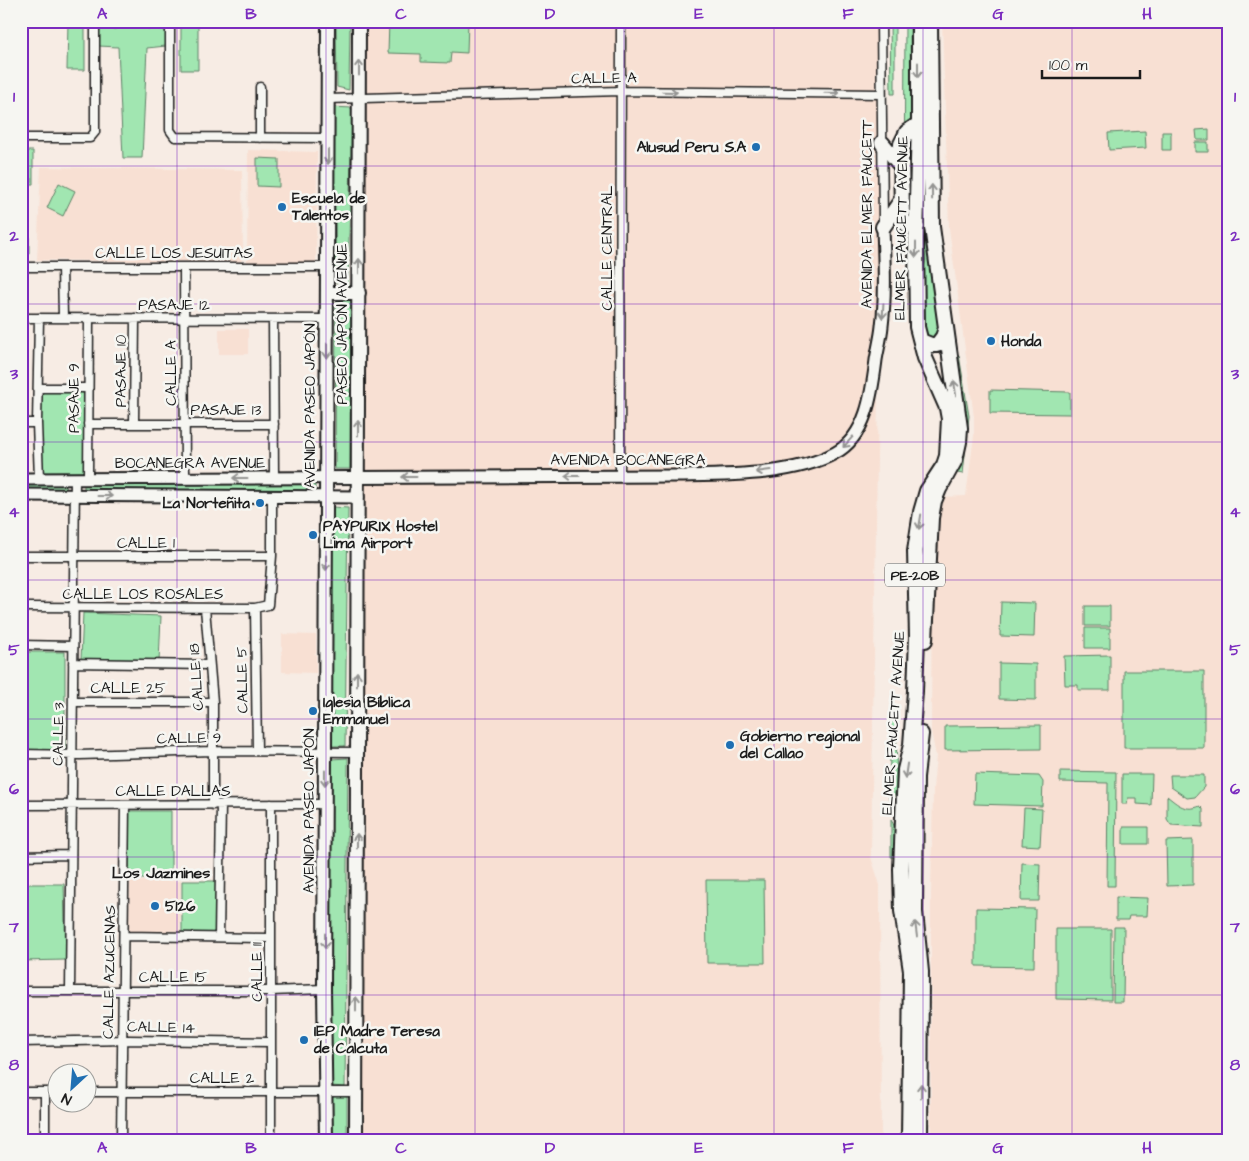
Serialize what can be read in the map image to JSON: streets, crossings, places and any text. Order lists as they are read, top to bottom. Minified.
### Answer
{"streets":{"highway":["ELMER FAUCETT AVENUE","PE-20B"],"main road":["PASEO JAPÓN AVENUE","AVENIDA PASEO JAPÓN"],"street":["CALLE A","AVENIDA ELMER FAUCETT","CALLE CENTRAL","CALLE LOS JESUITAS","PASAJE 12","PASAJE 10","PASAJE 9","PASAJE 13","AVENIDA BOCANEGRA","BOCANEGRA AVENUE","CALLE 1","CALLE LOS ROSALES","CALLE 18","CALLE 5","CALLE 25","CALLE 3","CALLE 9","CALLE DALLAS","CALLE AZUCENAS","CALLE 11","CALLE 15","CALLE 14","CALLE 2"]},"crossings":[["CALLE A","AVENIDA ELMER FAUCETT"],["CALLE A","CALLE CENTRAL"],["CALLE A","CALLE LOS JESUITAS"],["CALLE A","PASAJE 12"],["CALLE A","PASEO JAPÓN AVENUE"],["CALLE A","PASAJE 13"],["CALLE A","BOCANEGRA AVENUE"],["AVENIDA ELMER FAUCETT","AVENIDA BOCANEGRA"],["CALLE CENTRAL","AVENIDA BOCANEGRA"],["CALLE LOS JESUITAS","PASEO JAPÓN AVENUE"],["PASAJE 12","PASEO JAPÓN AVENUE"],["PASAJE 12","PASAJE 10"],["PASAJE 12","PASAJE 9"],["PASAJE 12","AVENIDA PASEO JAPÓN"],["PASEO JAPÓN AVENUE","AVENIDA PASEO JAPÓN"],["PASEO JAPÓN AVENUE","AVENIDA BOCANEGRA"],["PASEO JAPÓN AVENUE","BOCANEGRA AVENUE"],["PASAJE 10","PASAJE 13"],["PASAJE 9","PASAJE 13"],["PASAJE 9","BOCANEGRA AVENUE"],["AVENIDA PASEO JAPÓN","BOCANEGRA AVENUE"],["AVENIDA PASEO JAPÓN","CALLE 9"],["AVENIDA PASEO JAPÓN","CALLE DALLAS"],["AVENIDA PASEO JAPÓN","CALLE 15"],["AVENIDA PASEO JAPÓN","CALLE 2"],["AVENIDA BOCANEGRA","BOCANEGRA AVENUE"],["BOCANEGRA AVENUE","CALLE 3"],["CALLE 1","CALLE LOS ROSALES"],["CALLE 1","CALLE 3"],["CALLE LOS ROSALES","CALLE 18"],["CALLE LOS ROSALES","CALLE 5"],["CALLE LOS ROSALES","CALLE 3"],["CALLE 18","CALLE 25"],["CALLE 18","CALLE 9"],["CALLE 18","CALLE DALLAS"],["CALLE 5","CALLE 9"],["CALLE 25","CALLE 3"],["CALLE 3","CALLE 9"],["CALLE 3","CALLE DALLAS"],["CALLE 3","CALLE 15"],["CALLE DALLAS","CALLE AZUCENAS"],["CALLE DALLAS","CALLE 11"],["CALLE AZUCENAS","CALLE 15"],["CALLE AZUCENAS","CALLE 14"],["CALLE AZUCENAS","CALLE 2"],["CALLE 11","CALLE 15"],["CALLE 11","CALLE 14"],["CALLE 11","CALLE 2"]],"one_way":["AVENIDA ELMER FAUCETT","AVENIDA BOCANEGRA"],"districts":["Los Jazmines"],"places":["Alusud Peru S.A","Escuela de Talentos","Honda","La Norteñita","PAYPURIX Hostel Lima Airport","Iglesia Bíblica Emmanuel","Gobierno regional del Callao","5126","IEP Madre Teresa de Calcuta"],"scale_bar":"100 m","north":"bottom left","grid":{"columns":["A","B","C","D","E","F","G","H"],"rows":["1","2","3","4","5","6","7","8"]}}
